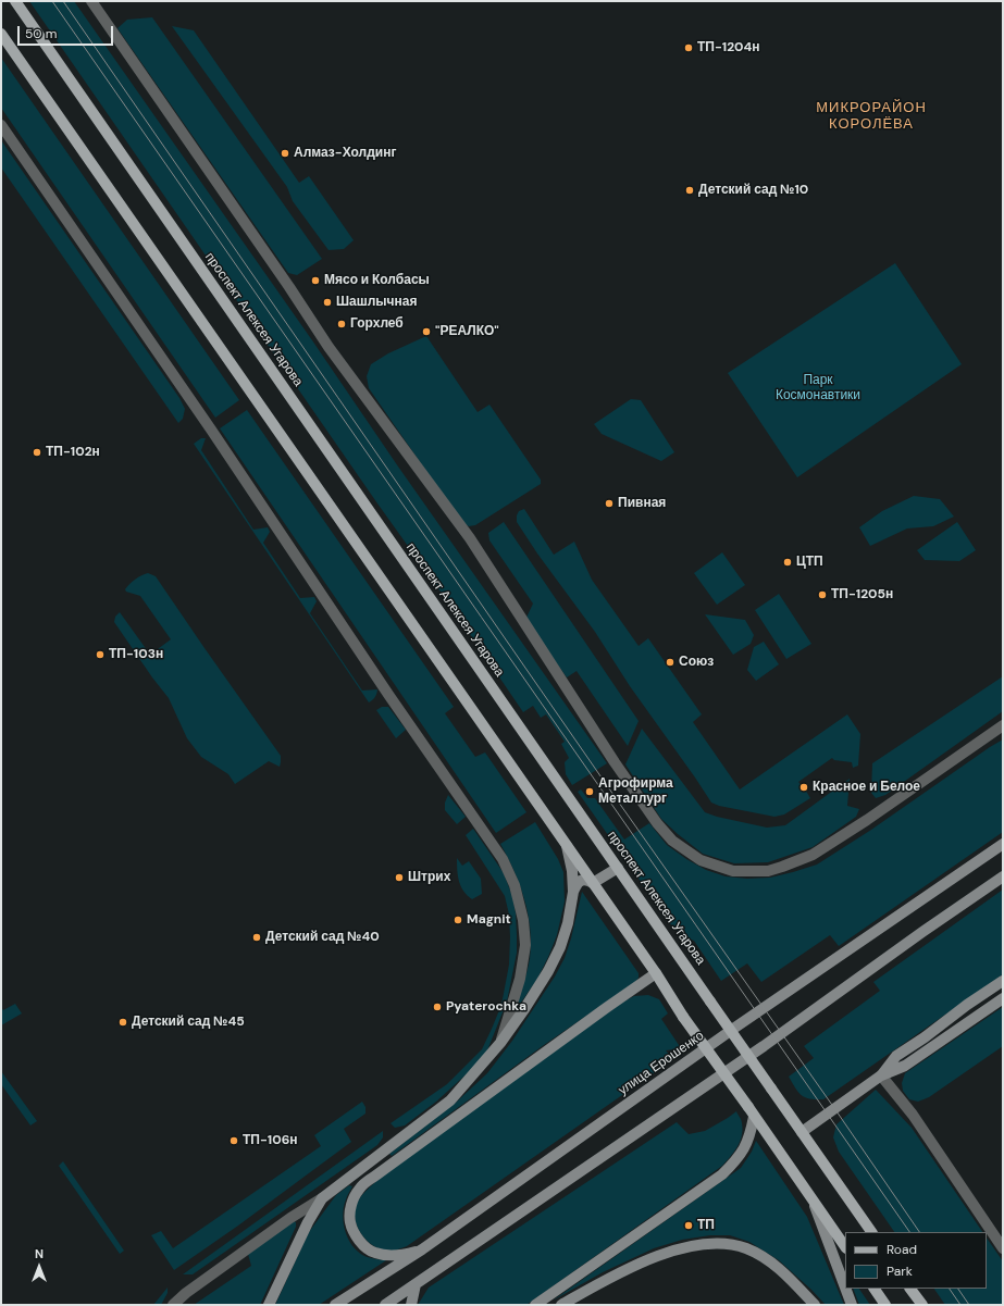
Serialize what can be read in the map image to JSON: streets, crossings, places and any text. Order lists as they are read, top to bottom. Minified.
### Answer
{"streets":{"main road":["проспект Алексея Угарова","улица Ерошенко"]},"districts":["МИКРОРАЙОН КОРОЛЁВА"],"parks":["Парк Космонавтики"],"places":["ТП-1204н","Алмаз-Холдинг","Детский сад №10","Мясо и Колбасы","Шашлычная","Горхлеб","\"РЕАЛКО\"","ТП-102н","Пивная","ЦТП","ТП-1205н","ТП-103н","Союз","Красное и Белое","Агрофирма Металлург","Штрих","Magnit","Детский сад №40","Pyaterochka","Детский сад №45","ТП-106н","ТП"],"legend":["Road","Park"],"scale_bar":"50 m","north":"top"}
